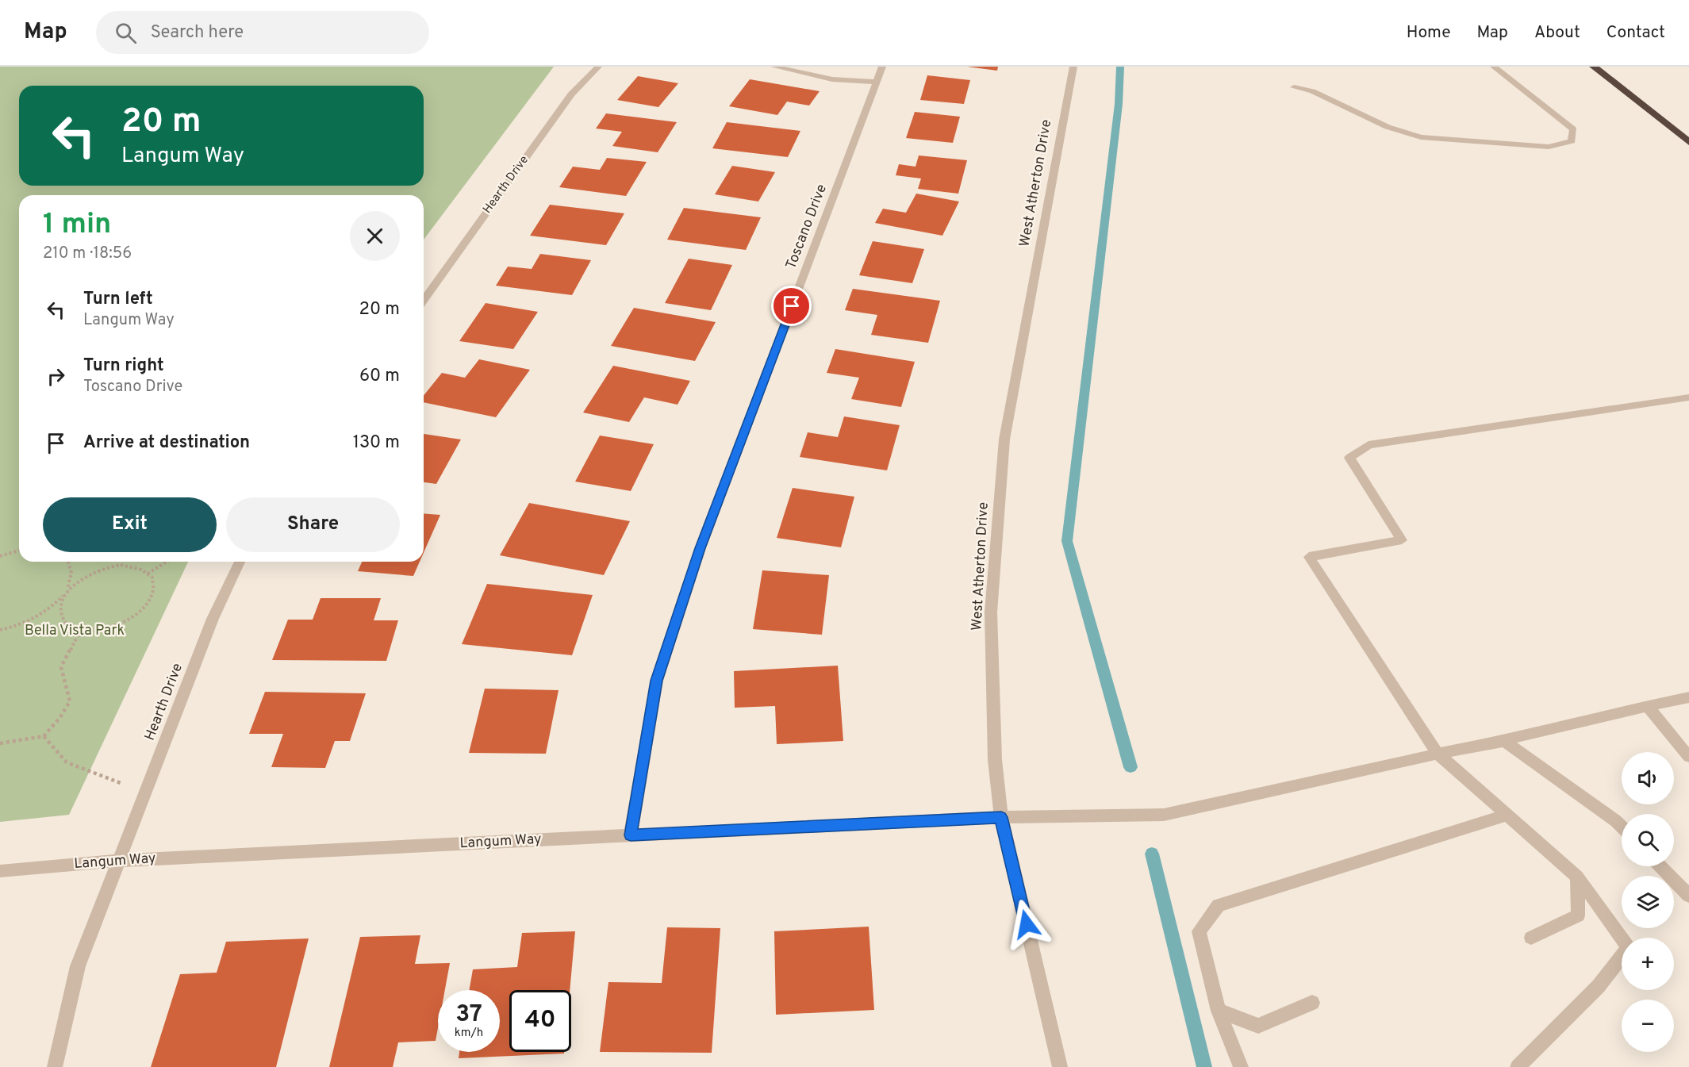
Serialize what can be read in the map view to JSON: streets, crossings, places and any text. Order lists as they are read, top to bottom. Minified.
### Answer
{"streets":{"street":["West Atherton Drive","Hearth Drive","Toscano Drive","Langum Way"]},"crossings":[["West Atherton Drive","Langum Way"],["Hearth Drive","Langum Way"],["Toscano Drive","Langum Way"]],"parks":["Bella Vista Park"],"page":{"header":"Map","search":"Search here","nav":["Home","Map","About","Contact"],"turn":["20 m","Langum Way"],"heading":["1 min","210 m · 18:56"],"list":[{"name":"Turn left","note":"Langum Way","value":"20 m"},{"name":"Turn right","note":"Toscano Drive","value":"60 m"},{"name":"Arrive at destination","value":"130 m"}],"buttons":["Exit","Share"],"map_buttons":["+","−"],"speed":"37 km/h","limit":"40"}}
